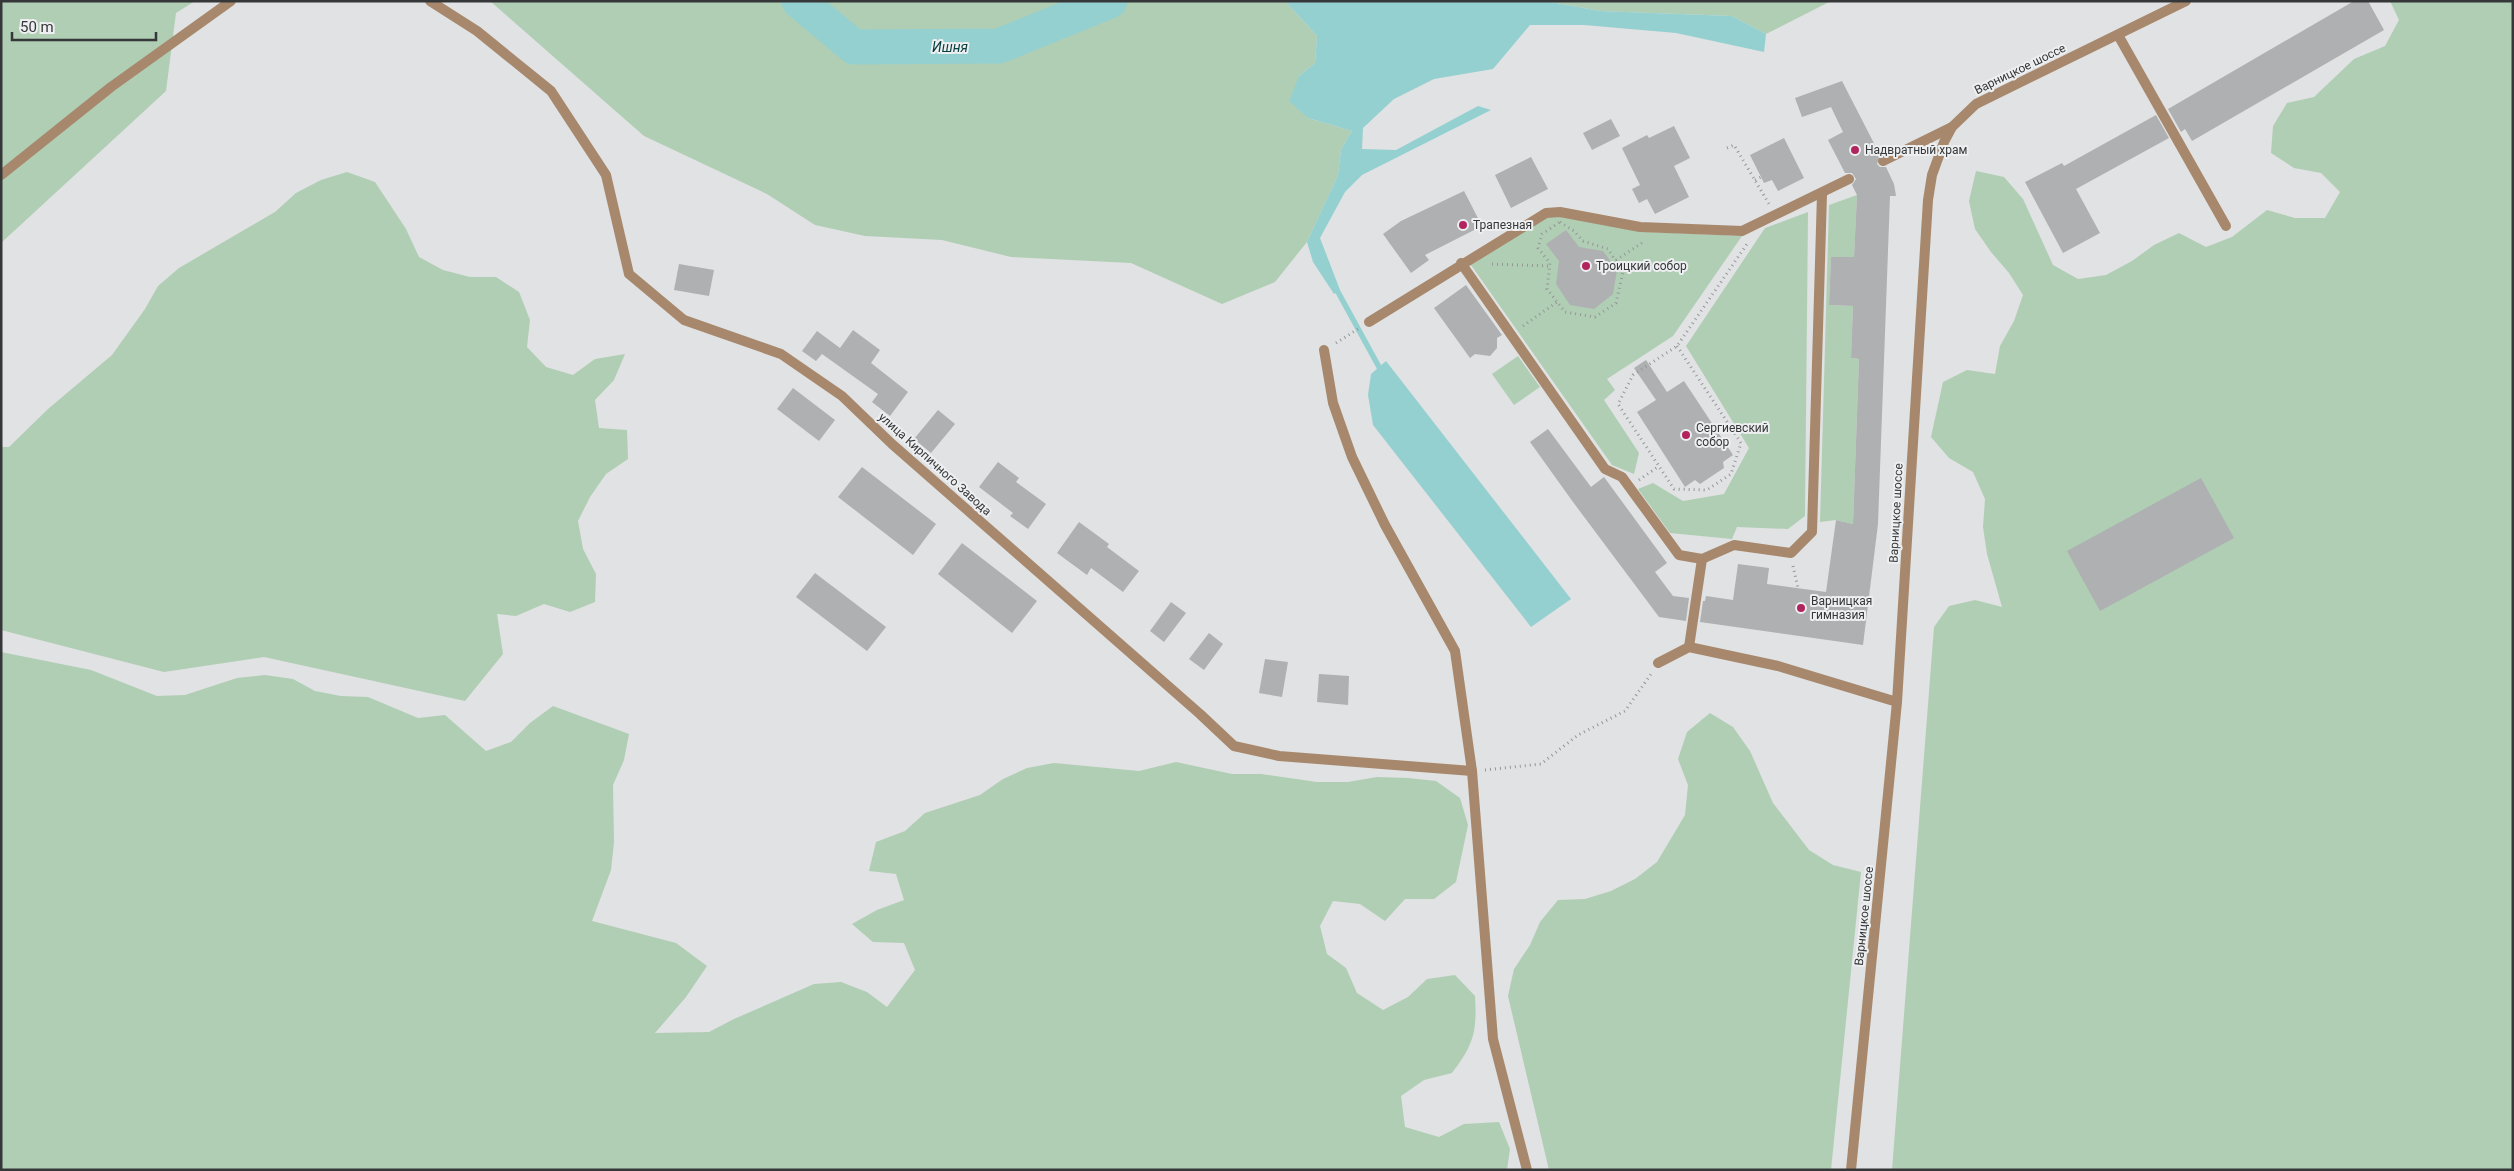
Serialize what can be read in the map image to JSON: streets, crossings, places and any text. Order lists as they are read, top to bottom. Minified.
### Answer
{"streets":{"street":["Варницкое шоссе","улица Кирпичного Завода"]},"water":["Ишня"],"places":["Надвратный храм","Трапезная","Троицкий собор","Сергиевский собор","Варницкая гимназия"],"scale_bar":"50 m"}
